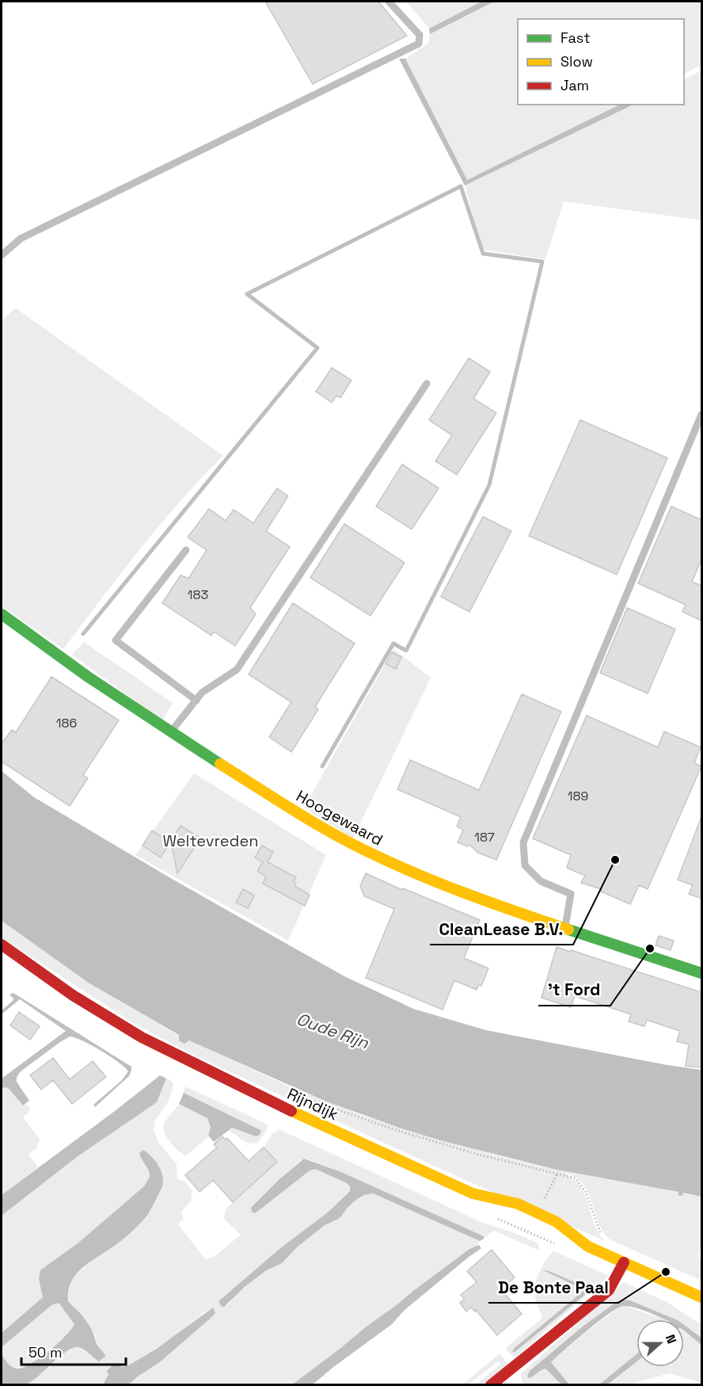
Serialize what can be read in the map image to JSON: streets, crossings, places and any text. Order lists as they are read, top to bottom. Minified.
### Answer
{"streets":{"street":["Hoogewaard","Rijndijk"]},"water":["Oude Rijn"],"parks":["Weltevreden"],"places":["CleanLease B.V.","'t Ford","De Bonte Paal"],"house_numbers":["183","186","189","187"],"legend":["Fast","Slow","Jam"],"scale_bar":"50 m","north":"right"}
